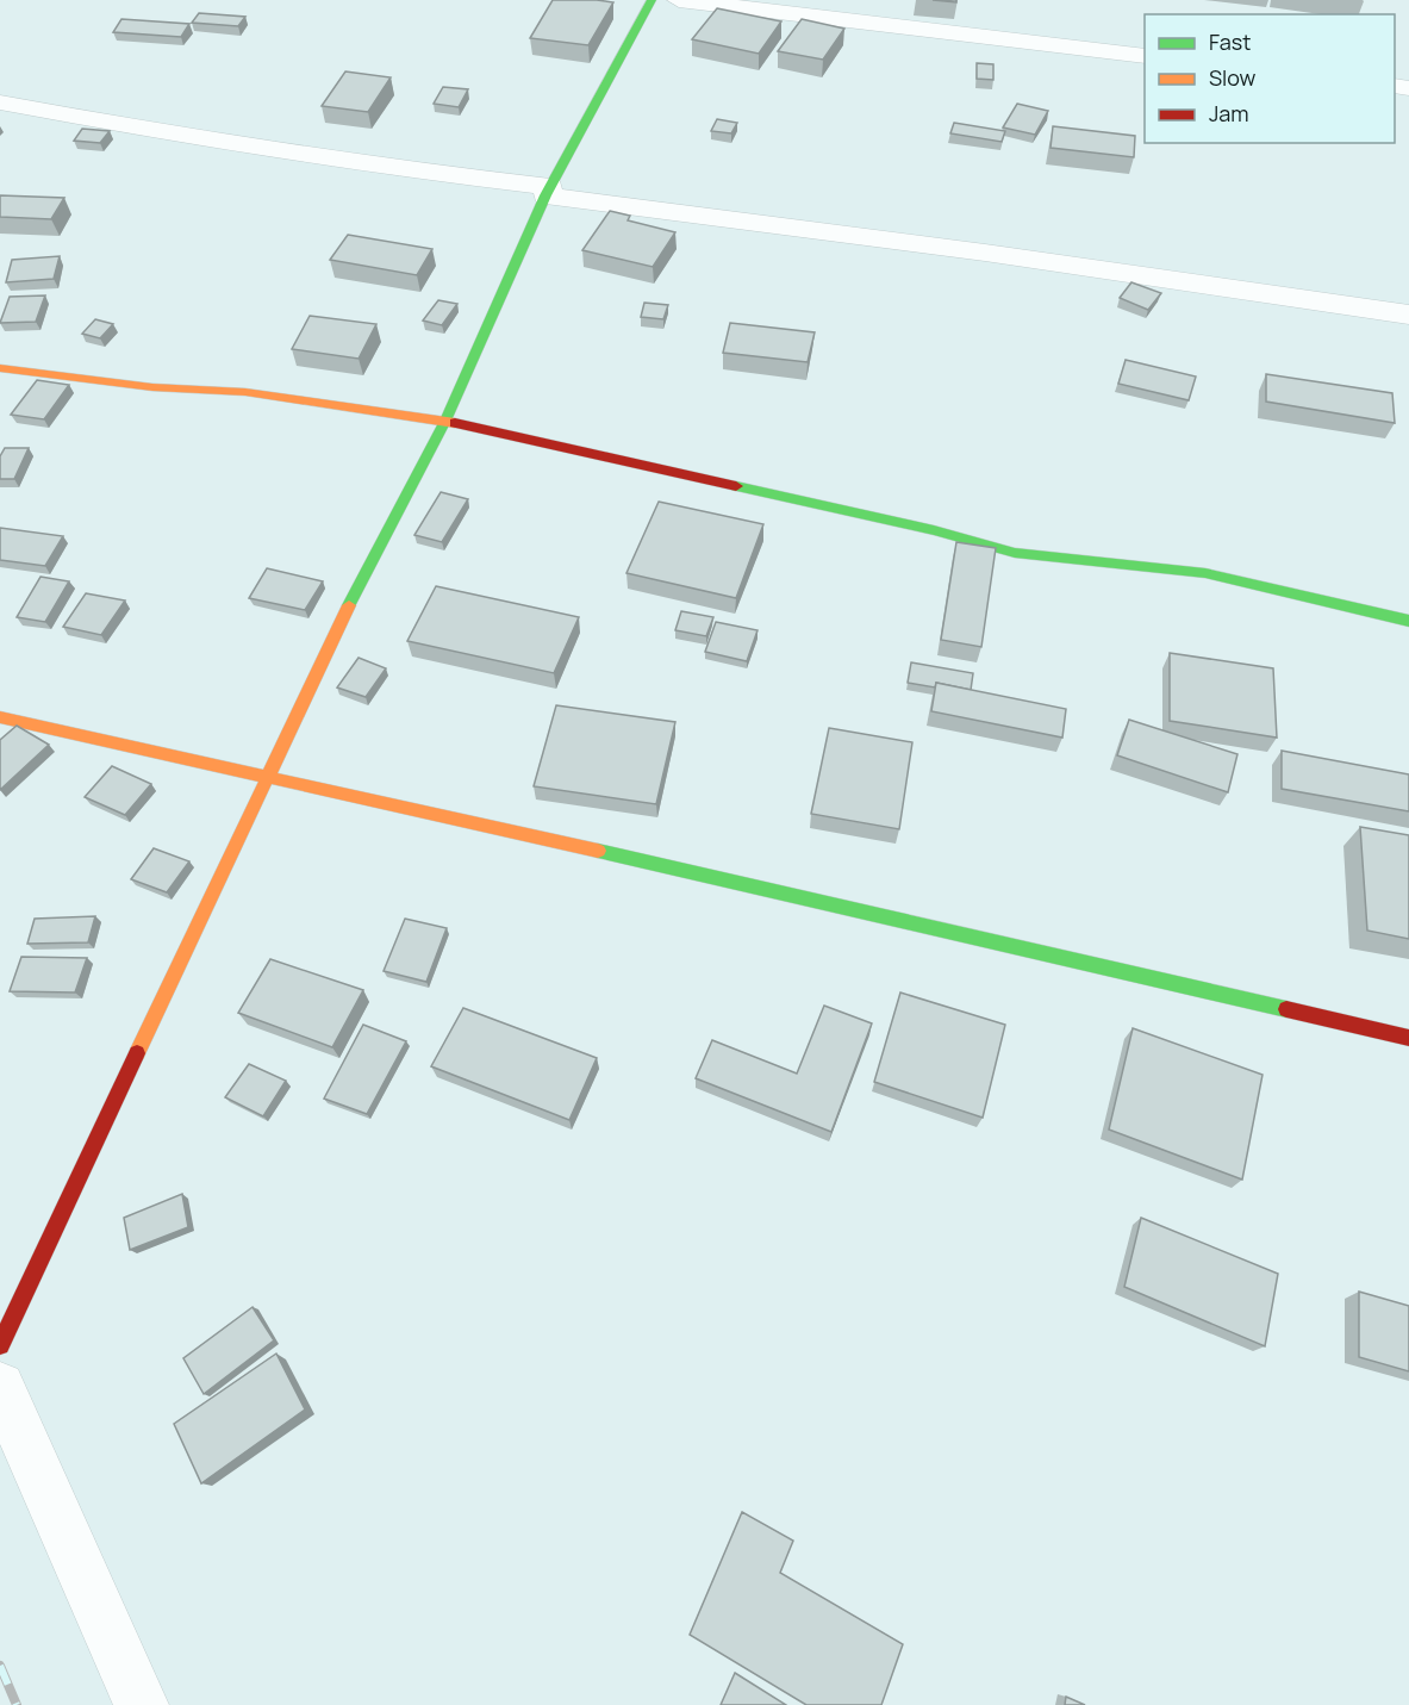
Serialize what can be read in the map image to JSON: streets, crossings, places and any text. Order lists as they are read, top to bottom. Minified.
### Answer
{"legend":["Fast","Slow","Jam"]}
